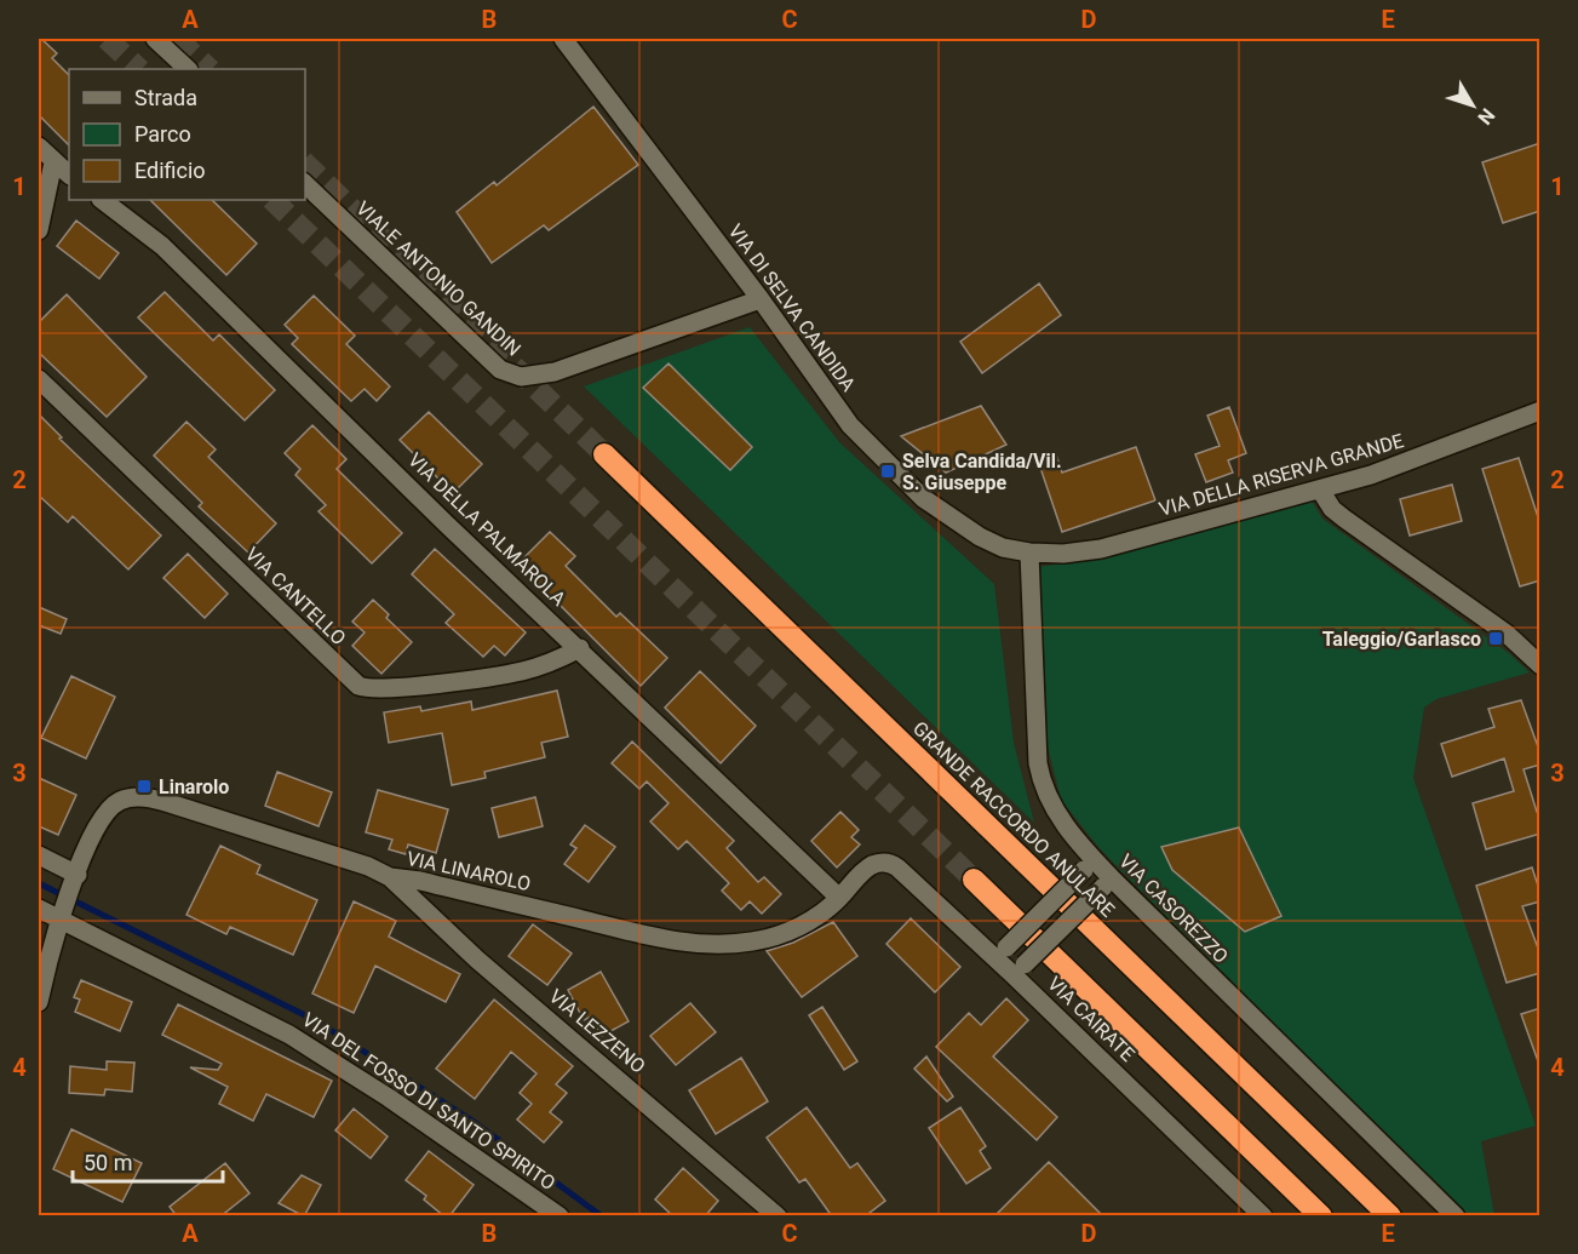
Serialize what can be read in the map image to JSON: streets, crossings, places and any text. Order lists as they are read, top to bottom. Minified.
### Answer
{"streets":{"highway":["GRANDE RACCORDO ANULARE"],"street":["VIALE ANTONIO GANDIN","VIA DI SELVA CANDIDA","VIA DELLA RISERVA GRANDE","VIA DELLA PALMAROLA","VIA CANTELLO","VIA LINAROLO","VIA CASOREZZO","VIA CAIRATE","VIA LEZZENO","VIA DEL FOSSO DI SANTO SPIRITO"]},"crossings":[["VIALE ANTONIO GANDIN","VIA DI SELVA CANDIDA"],["VIA DI SELVA CANDIDA","VIA DELLA RISERVA GRANDE"],["VIA DI SELVA CANDIDA","VIA CASOREZZO"],["VIA DELLA RISERVA GRANDE","VIA CASOREZZO"],["VIA DELLA PALMAROLA","VIA CANTELLO"],["VIA DELLA PALMAROLA","VIA LINAROLO"],["VIA LINAROLO","VIA CAIRATE"],["VIA LINAROLO","VIA LEZZENO"],["VIA LINAROLO","VIA DEL FOSSO DI SANTO SPIRITO"]],"places":{"transit":["Selva Candida/Vil. S. Giuseppe","Taleggio/Garlasco","Linarolo"]},"legend":["Strada","Parco","Edificio"],"scale_bar":"50 m","north":"bottom right","grid":{"columns":["A","B","C","D","E"],"rows":["1","2","3","4"]}}
